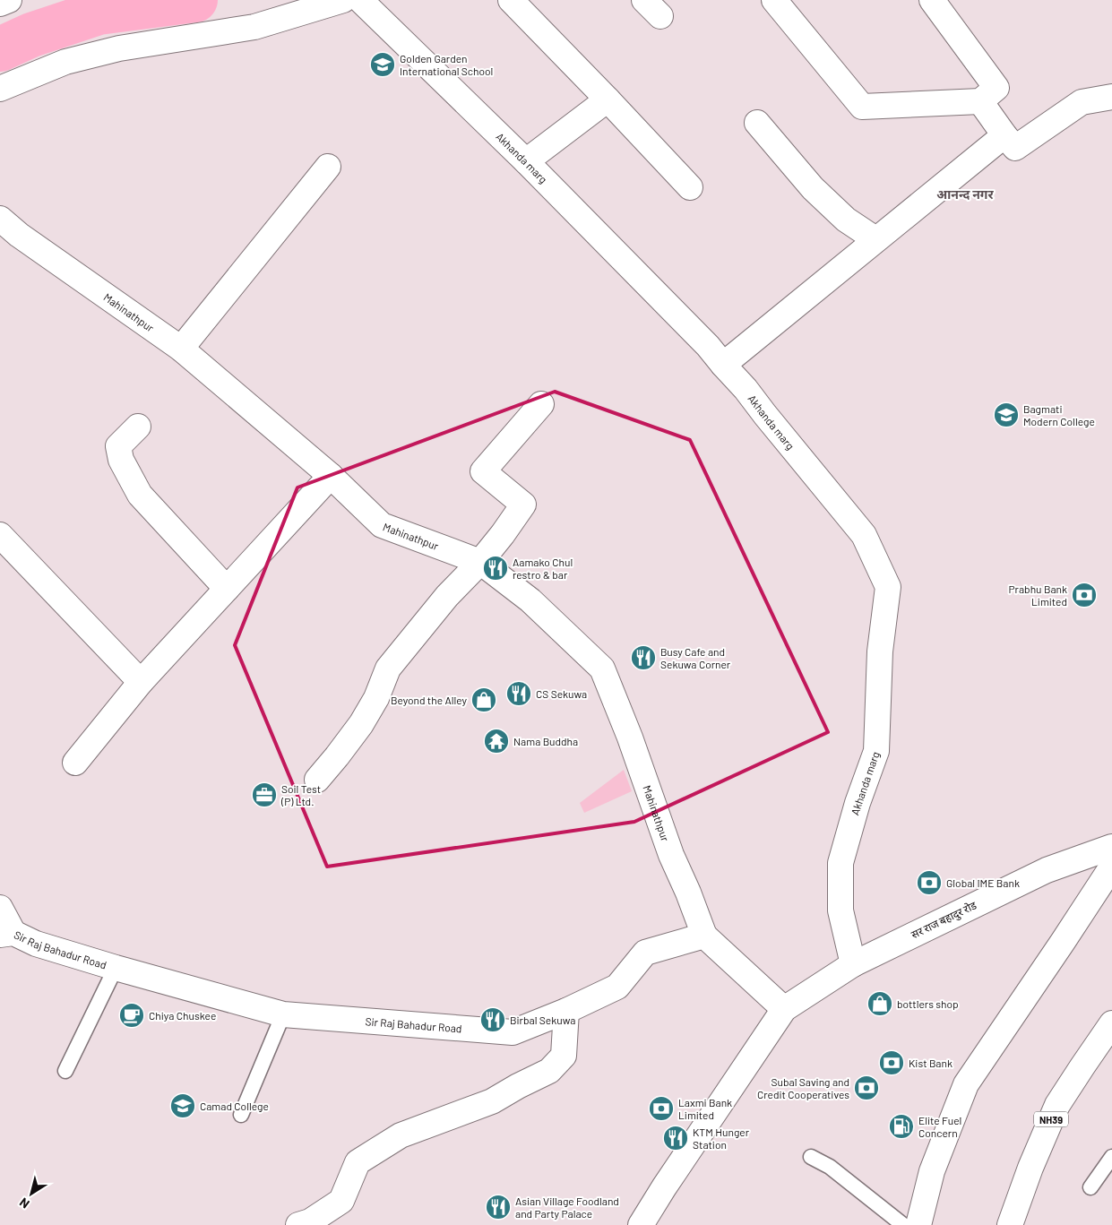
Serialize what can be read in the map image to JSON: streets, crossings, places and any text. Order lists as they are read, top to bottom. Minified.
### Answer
{"streets":{"main road":["Akhanda marg","Mahinathpur","सर राज बहादुर रोड","Sir Raj Bahadur Road","NH39"]},"crossings":[["Akhanda marg","सर राज बहादुर रोड"],["Mahinathpur","Sir Raj Bahadur Road"]],"districts":["आनन्द नगर"],"places":{"school or university":["Golden Garden International School","Bagmati Modern College","Camad College"],"restaurant":["Aamako Chul restro & bar","Busy Cafe and Sekuwa Corner","CS Sekuwa","Birbal Sekuwa","KTM Hunger Station","Asian Village Foodland and Party Palace"],"bank":["Prabhu Bank Limited","Global IME Bank","Kist Bank","Subal Saving and Credit Cooperatives","Laxmi Bank Limited"],"shop":["Beyond the Alley","bottlers shop"],"temple":["Nama Buddha"],"office":["Soil Test (P) Ltd."],"cafe":["Chiya Chuskee"],"fuel station":["Elite Fuel Concern"]},"north":"bottom left"}
